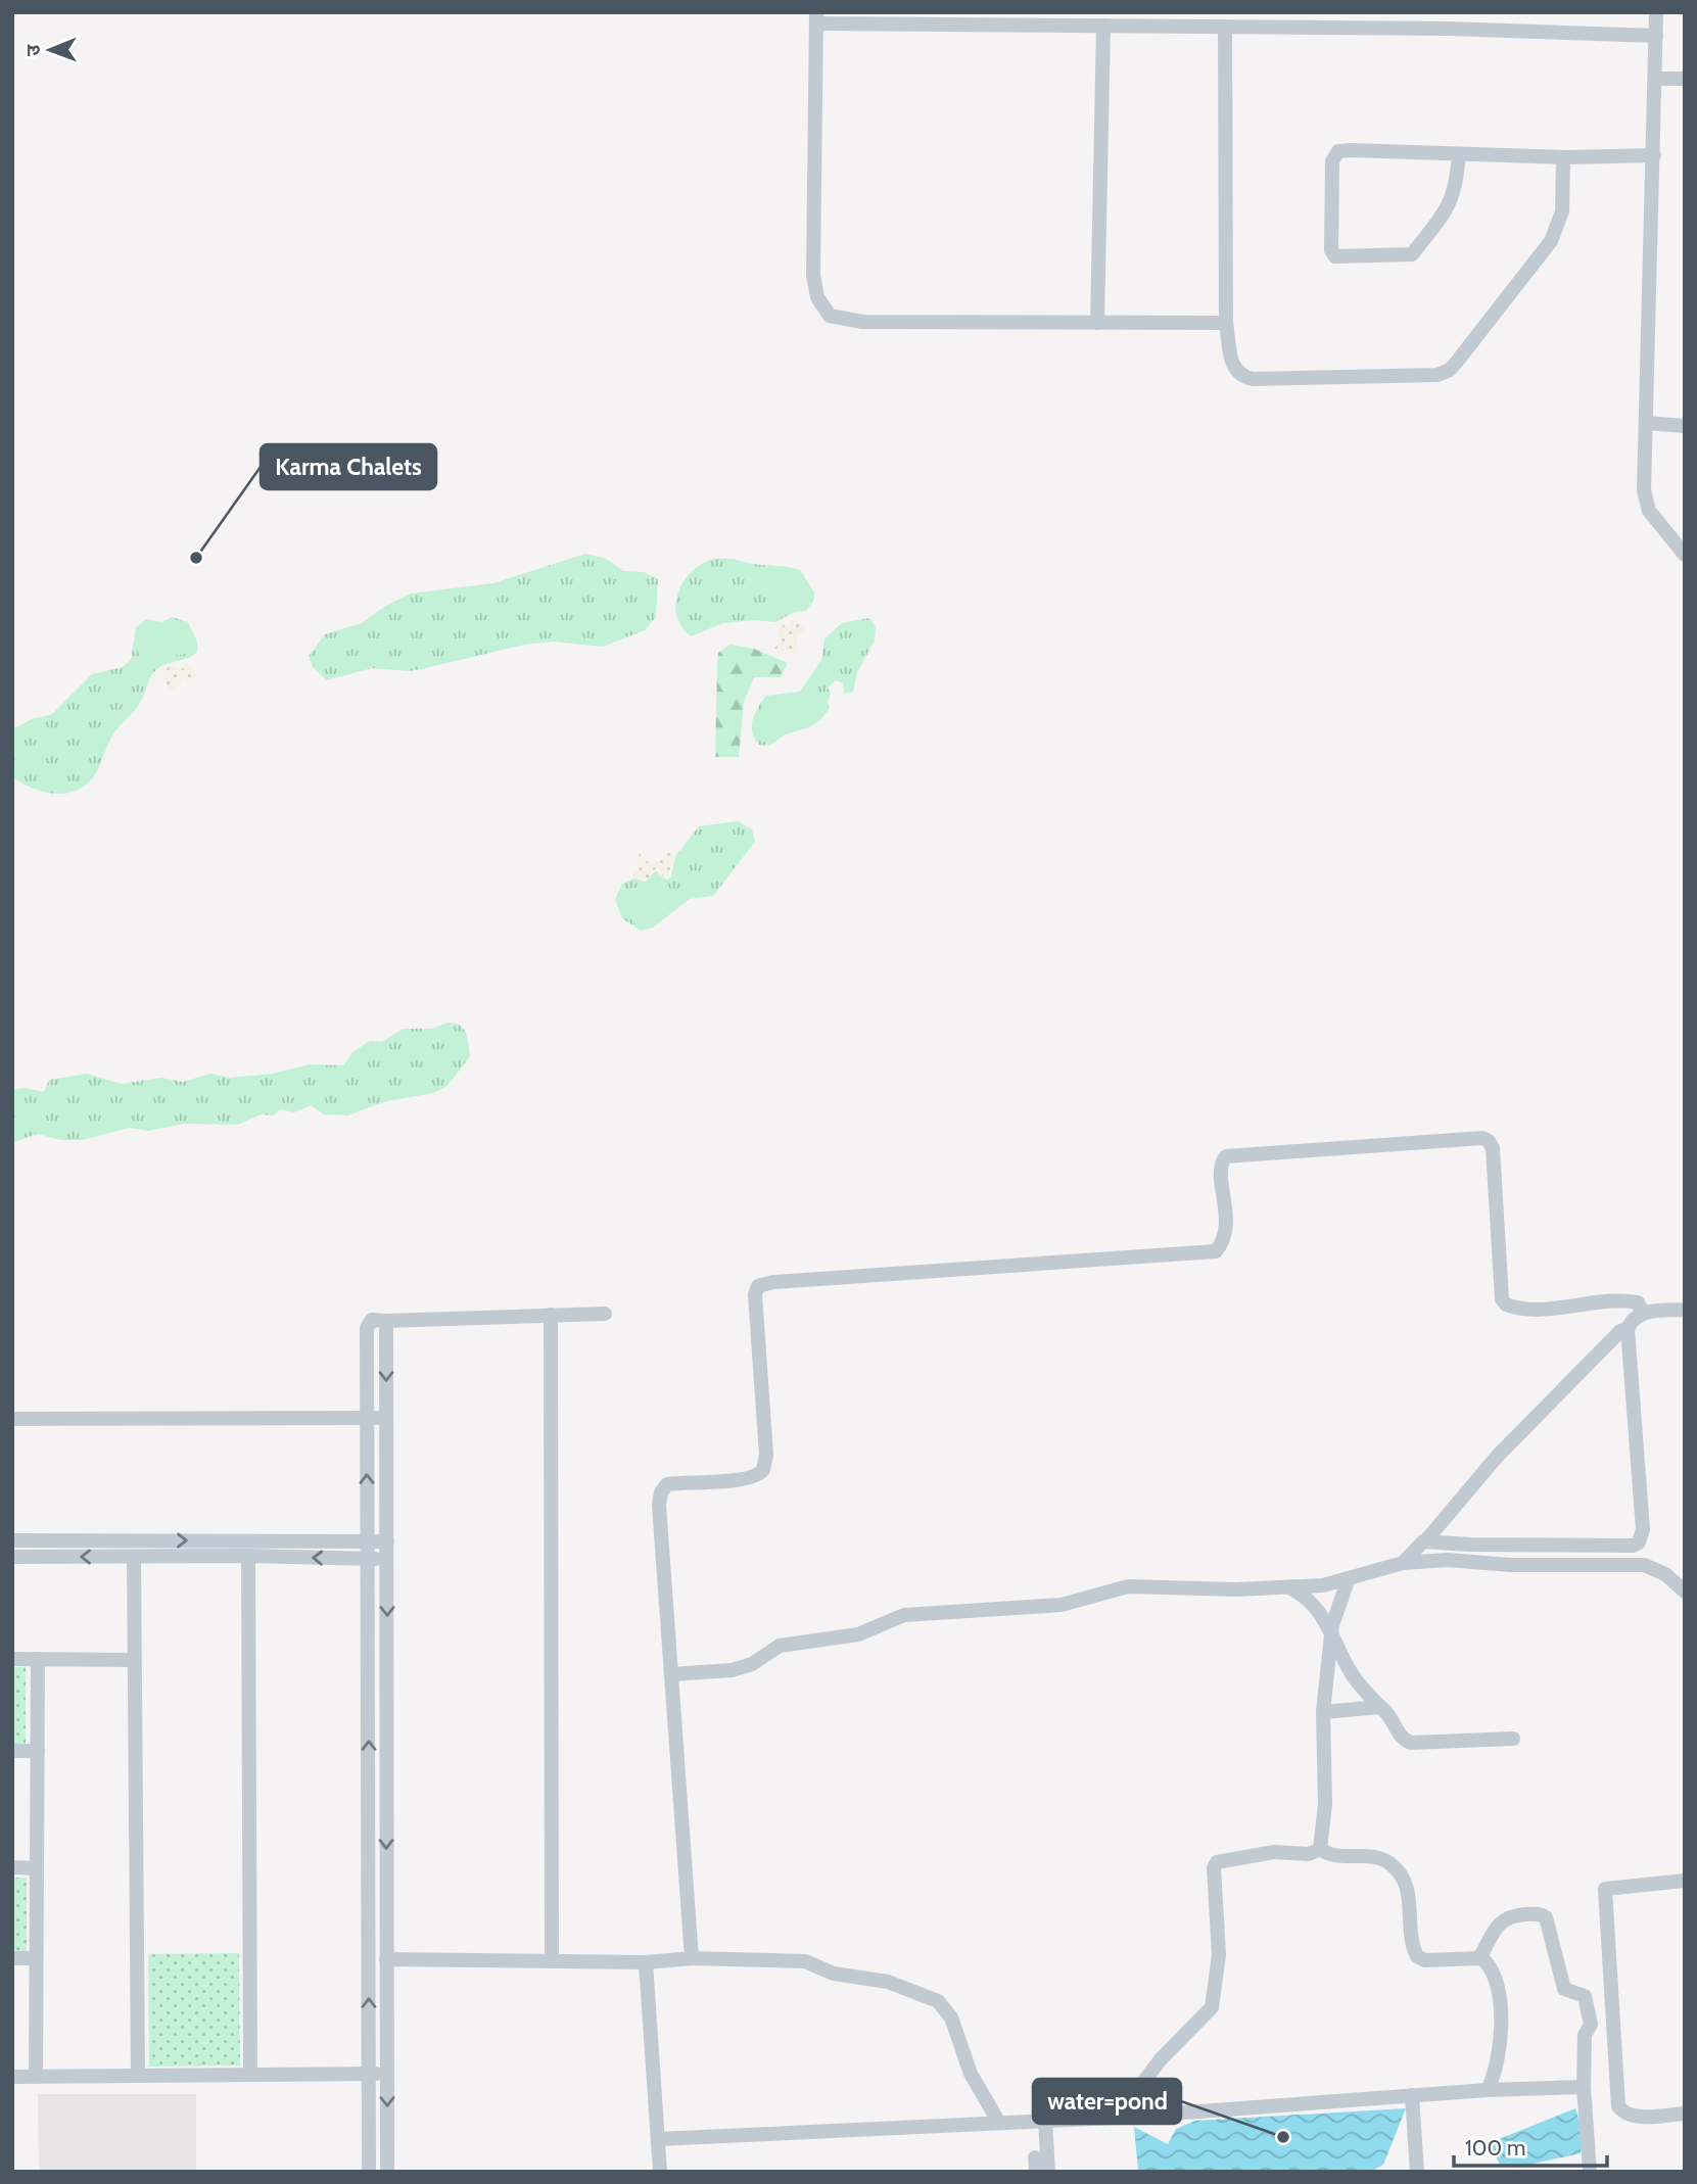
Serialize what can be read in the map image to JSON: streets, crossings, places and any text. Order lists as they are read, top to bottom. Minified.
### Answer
{"places":["Karma Chalets","water=pond"],"scale_bar":"100 m","north":"left"}
